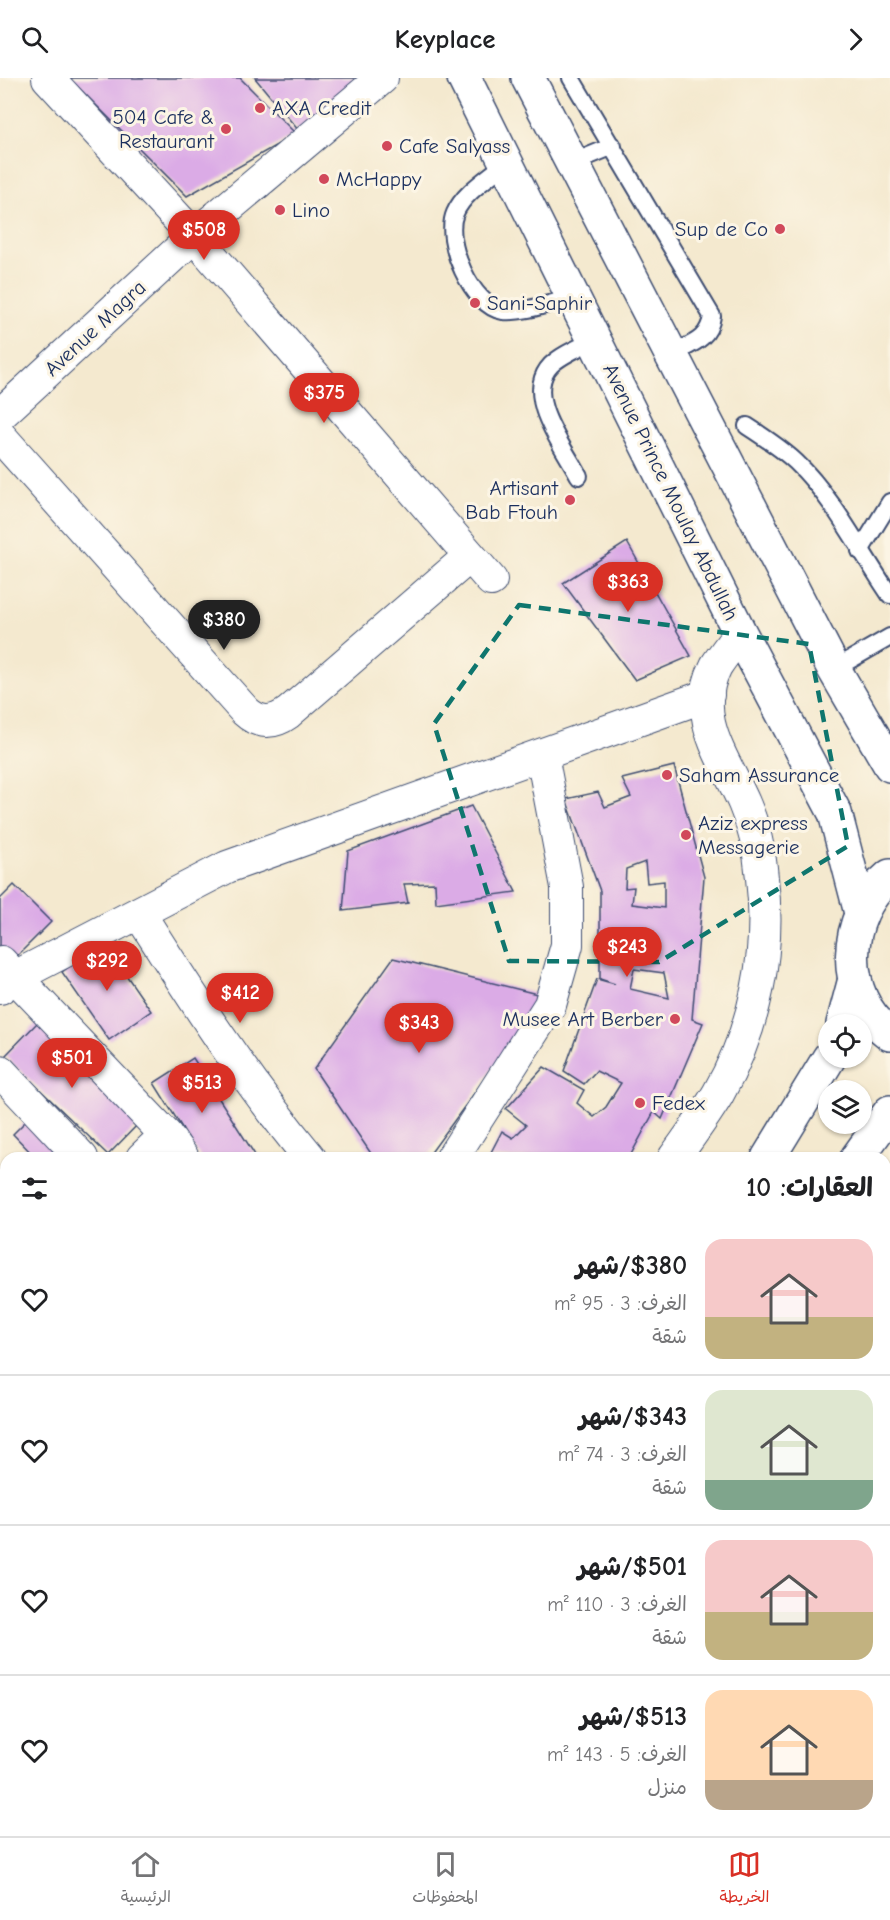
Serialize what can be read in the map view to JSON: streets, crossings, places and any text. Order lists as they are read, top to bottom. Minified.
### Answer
{"streets":{"main road":["Avenue Prince Moulay Abdullah"],"street":["Avenue Magra"]},"places":["AXA Credit","504 Cafe & Restaurant","Cafe Salyass","McHappy","Lino","Sup de Co","Sani-Saphir","Artisant Bab Ftouh","Saham Assurance","Aziz express Messagerie","Musee Art Berber","Fedex"],"page":{"header":"Keyplace","price":["$508","$375","$363","$380","$243","$292","$412","$343","$501","$513"],"heading":"العقارات: 10","list":[{"name":"$380/شهر","note":"الغرف: 3 · 95 m² · شقة"},{"name":"$343/شهر","note":"الغرف: 3 · 74 m² · شقة"},{"name":"$501/شهر","note":"الغرف: 3 · 110 m² · شقة"},{"name":"$513/شهر","note":"الغرف: 5 · 143 m² · منزل"}],"tabs":["الخريطة","المحفوظات","الرئيسية"]}}
